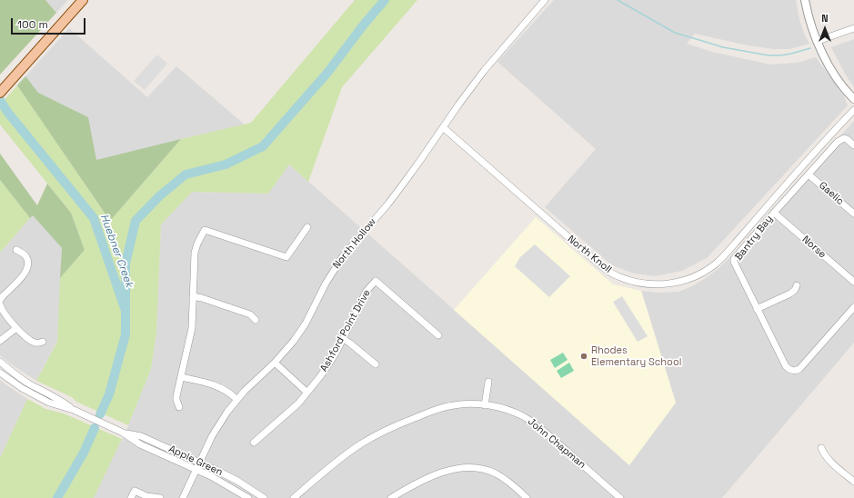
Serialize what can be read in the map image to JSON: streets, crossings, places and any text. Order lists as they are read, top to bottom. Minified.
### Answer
{"streets":{"street":["Gaelic","Bantry Bay","North Hollow","Norse","North Knoll","Ashford Point Drive","John Chapman","Apple Green"]},"crossings":[["Gaelic","Bantry Bay"],["Bantry Bay","Norse"],["North Hollow","North Knoll"],["North Hollow","Apple Green"]],"water":["Huebner Creek"],"places":["Rhodes Elementary School"],"scale_bar":"100 m","north":"top"}
